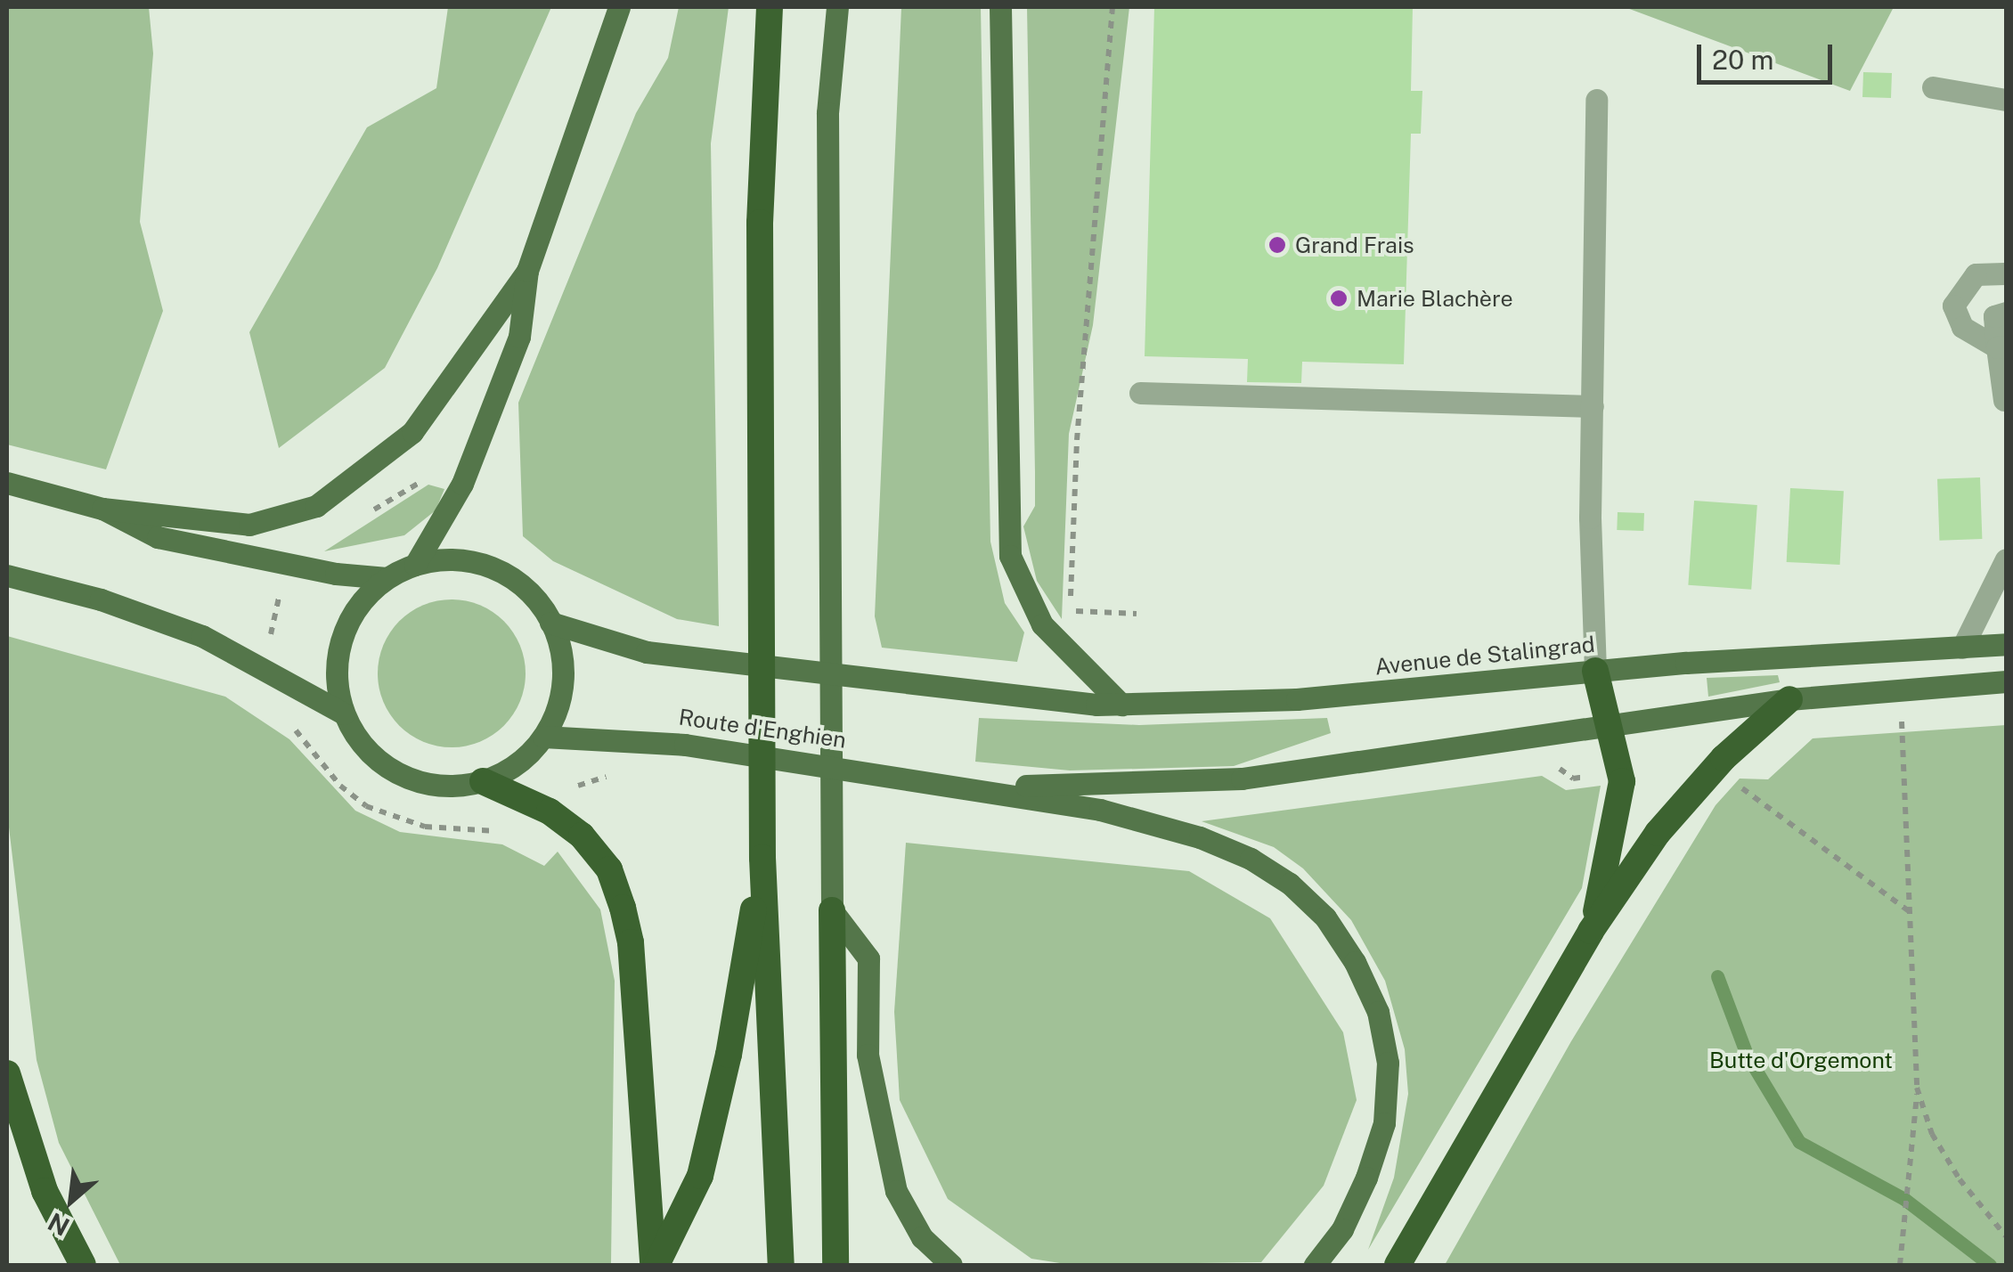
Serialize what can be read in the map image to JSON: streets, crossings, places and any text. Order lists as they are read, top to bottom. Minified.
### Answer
{"streets":{"main road":["Avenue de Stalingrad","Route d'Enghien"]},"crossings":[["Avenue de Stalingrad","Route d'Enghien"]],"parks":["Butte d'Orgemont"],"places":["Grand Frais","Marie Blachère"],"scale_bar":"20 m","north":"bottom left"}
